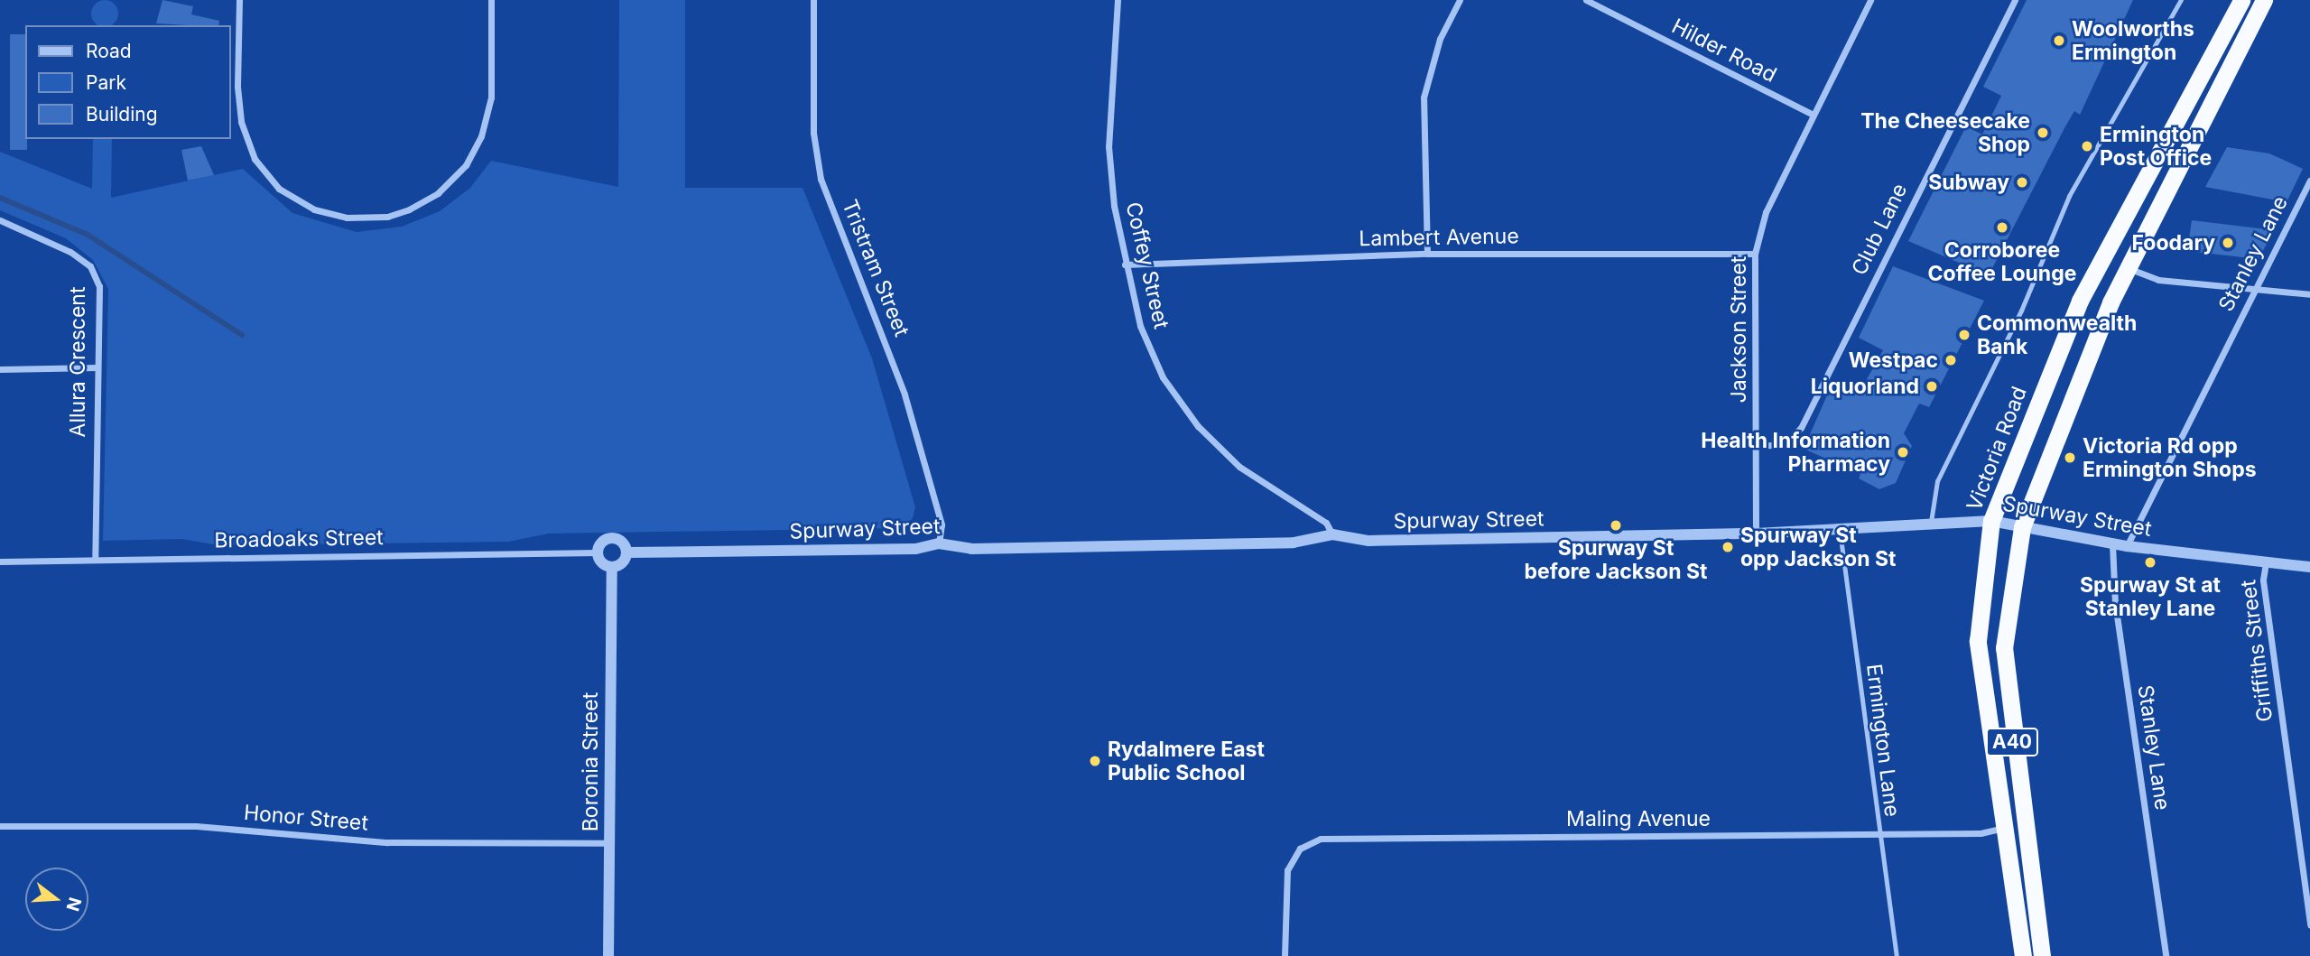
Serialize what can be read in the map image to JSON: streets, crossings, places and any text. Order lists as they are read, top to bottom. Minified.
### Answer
{"streets":{"highway":["Victoria Road","A40"],"street":["Hilder Road","Club Lane","Lambert Avenue","Stanley Lane","Coffey Street","Tristram Street","Jackson Street","Allura Crescent","Spurway Street","Broadoaks Street","Griffiths Street","Boronia Street","Honor Street","Maling Avenue"],"lane":["Ermington Lane"]},"crossings":[["Hilder Road","Jackson Street"],["Club Lane","Jackson Street"],["Lambert Avenue","Coffey Street"],["Lambert Avenue","Jackson Street"],["Stanley Lane","Spurway Street"],["Coffey Street","Spurway Street"],["Tristram Street","Spurway Street"],["Jackson Street","Spurway Street"],["Allura Crescent","Broadoaks Street"],["Victoria Road","Spurway Street"],["Victoria Road","Maling Avenue"],["Spurway Street","Griffiths Street"],["Spurway Street","Ermington Lane"],["Spurway Street","A40"],["Ermington Lane","Maling Avenue"],["Boronia Street","Honor Street"]],"places":["Woolworths Ermington","The Cheesecake Shop","Ermington Post Office","Subway","Corroboree Coffee Lounge","Foodary","Commonwealth Bank","Westpac","Liquorland","Health Information Pharmacy","Victoria Rd opp Ermington Shops","Spurway St before Jackson St","Spurway St opp Jackson St","Spurway St at Stanley Lane","Rydalmere East Public School"],"legend":["Road","Park","Building"],"north":"right"}
